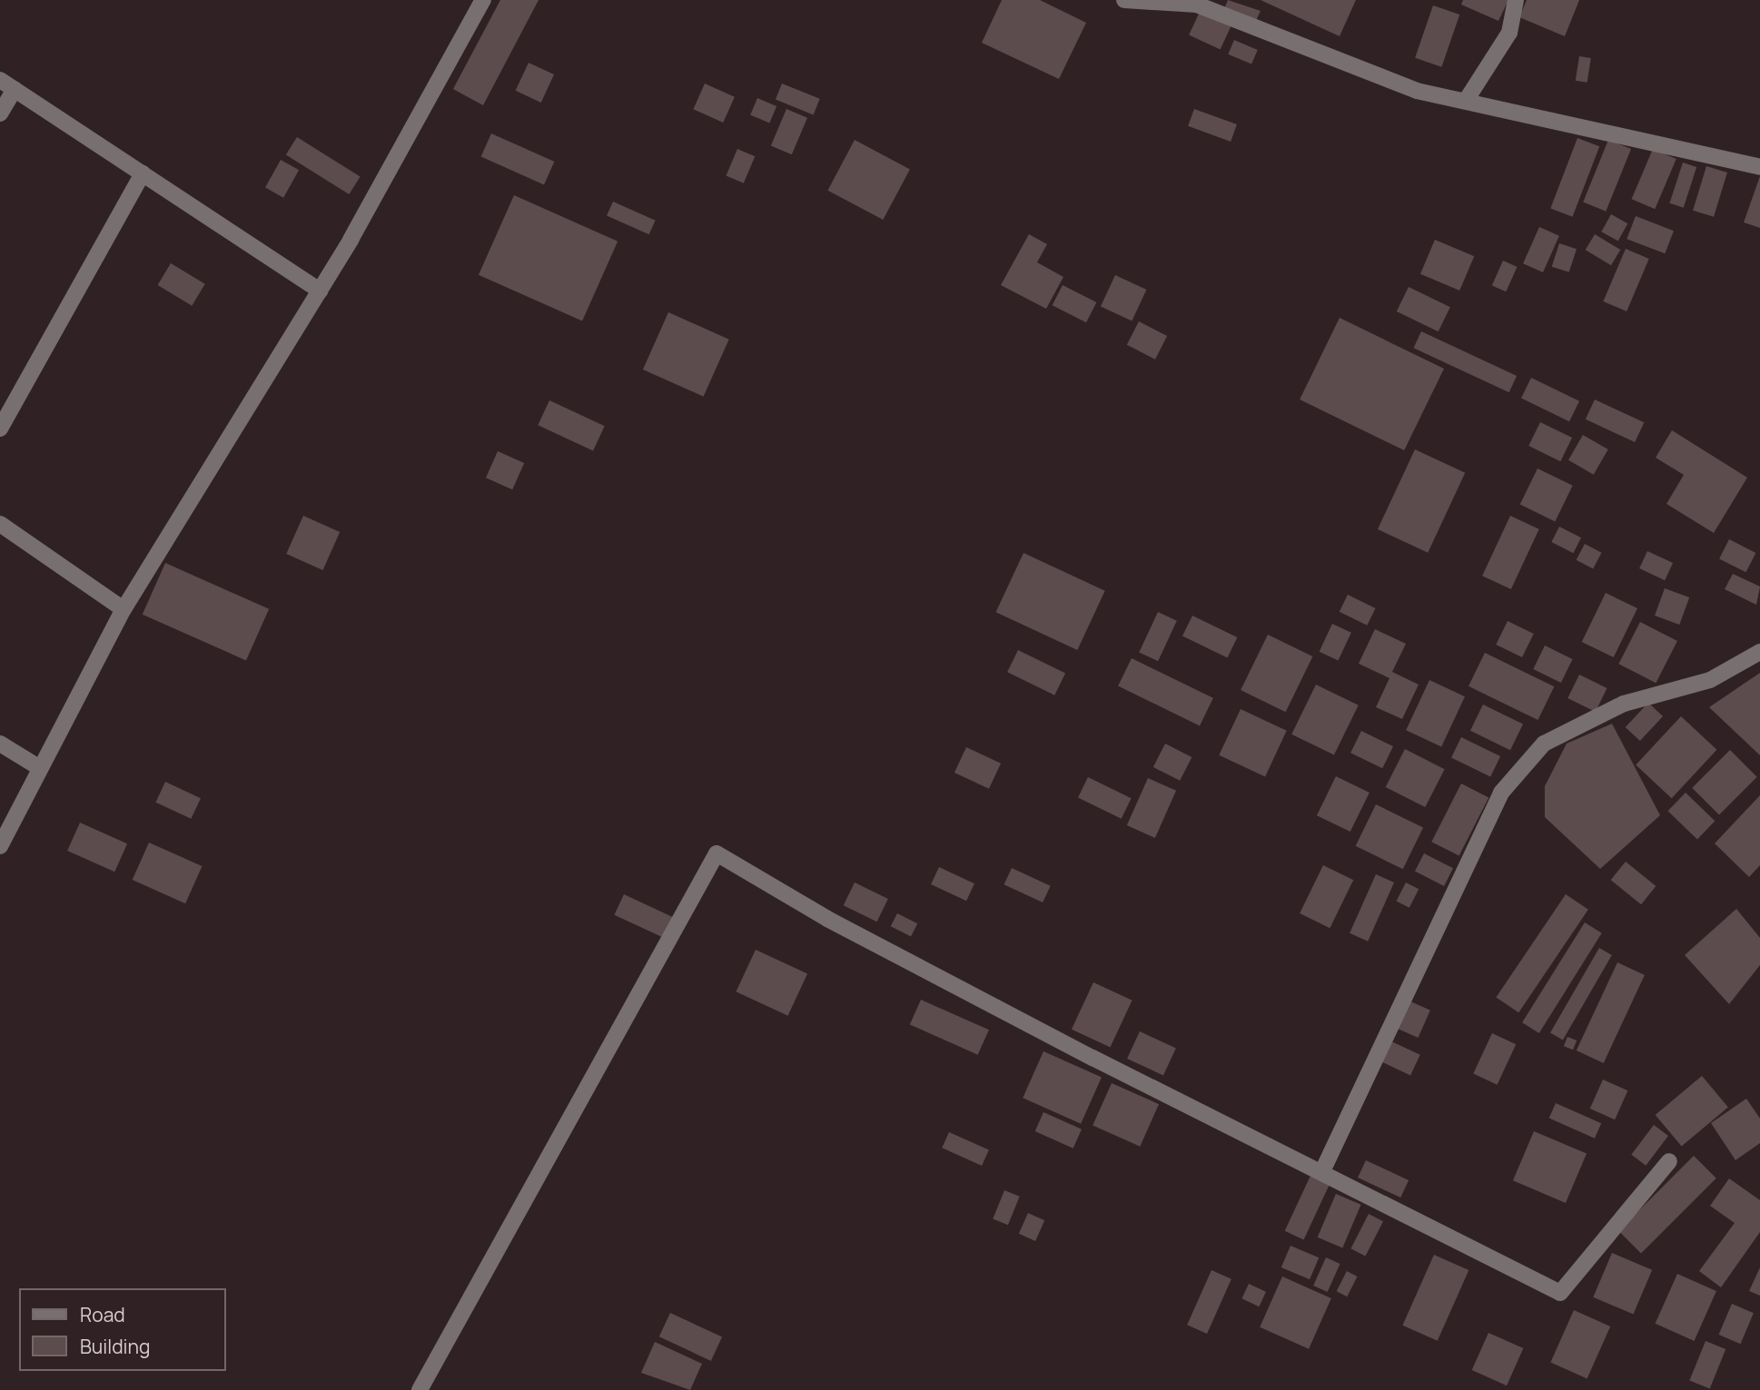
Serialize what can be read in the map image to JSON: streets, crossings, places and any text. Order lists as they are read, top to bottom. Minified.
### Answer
{"legend":["Road","Building"]}
